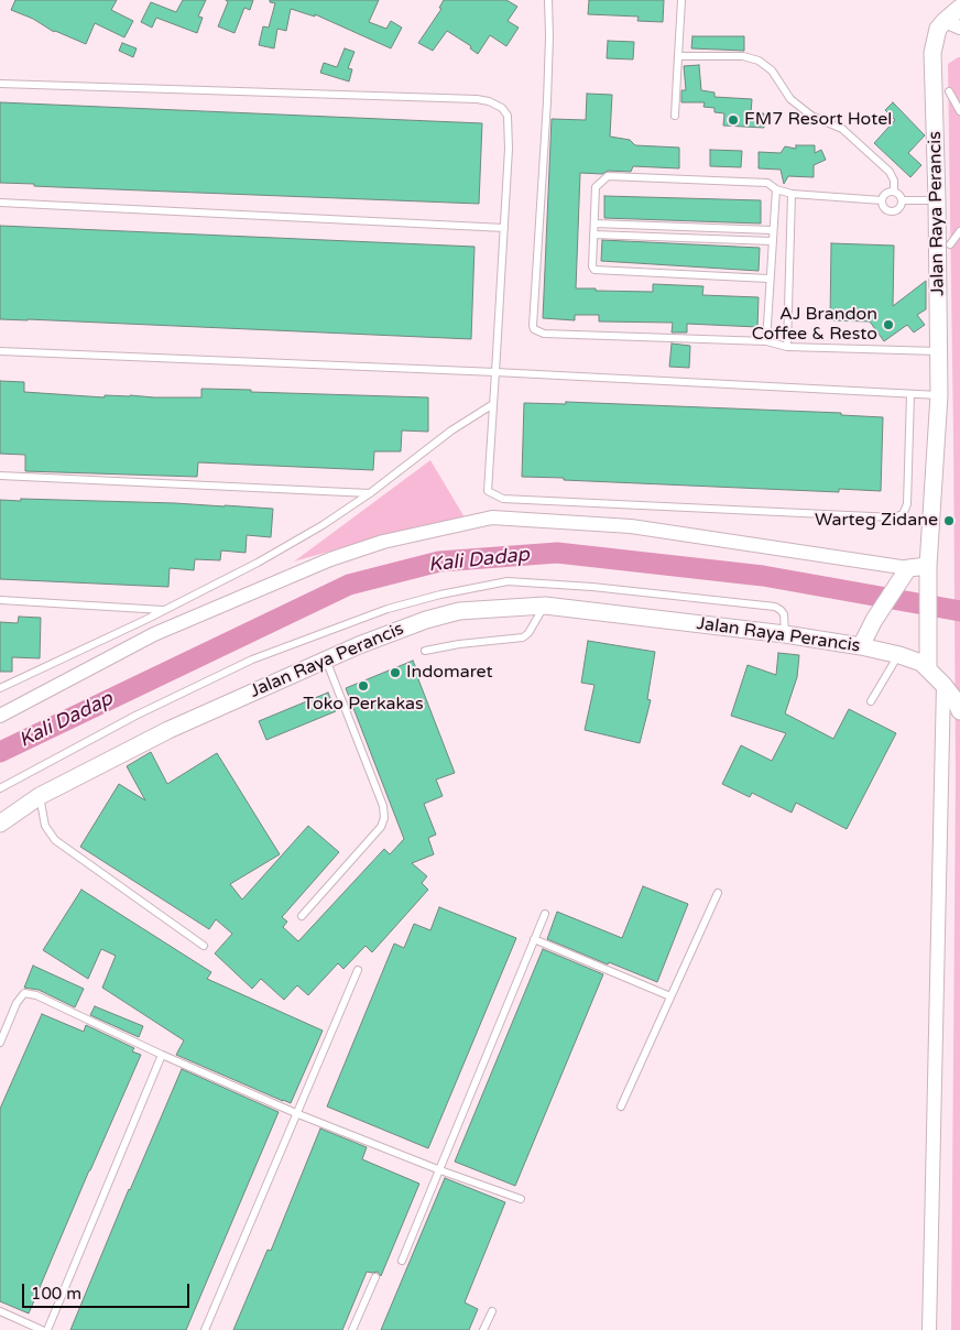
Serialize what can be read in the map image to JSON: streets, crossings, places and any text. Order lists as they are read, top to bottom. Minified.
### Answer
{"streets":{"street":["Jalan Raya Perancis"]},"water":["Kali Dadap"],"places":["FM7 Resort Hotel","AJ Brandon Coffee & Resto","Warteg Zidane","Indomaret","Toko Perkakas"],"scale_bar":"100 m"}
